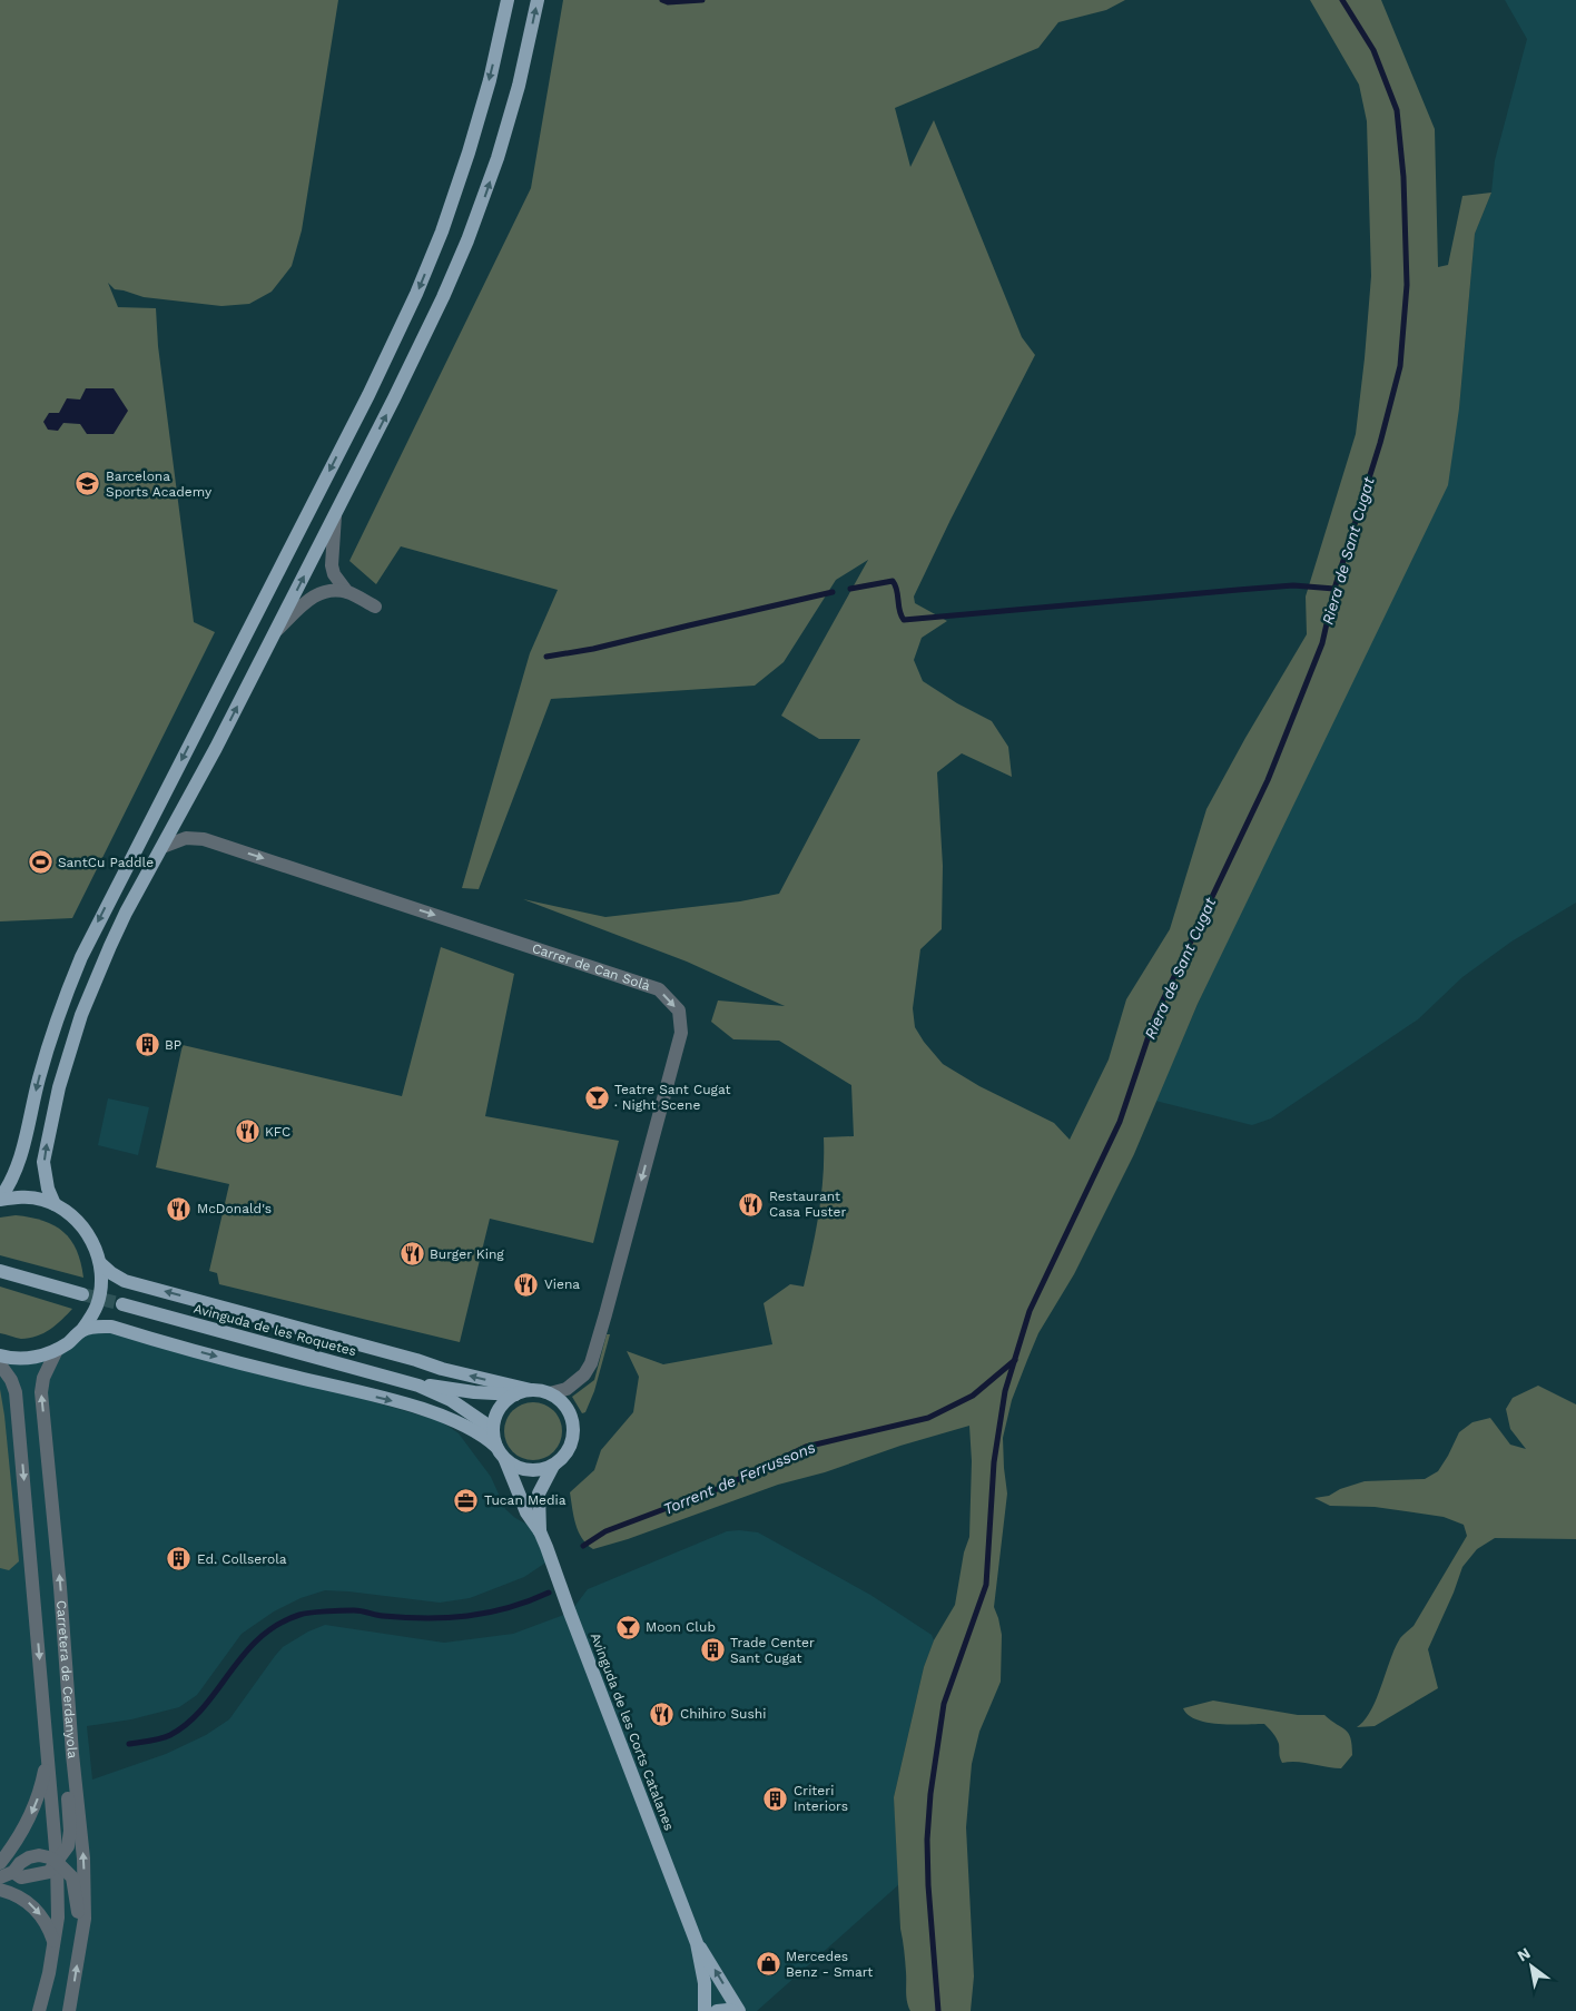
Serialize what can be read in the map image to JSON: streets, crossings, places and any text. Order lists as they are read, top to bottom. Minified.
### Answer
{"streets":{"main road":["Avinguda de les Roquetes","Avinguda de les Corts Catalanes"],"street":["Carrer de Can Solà","Carretera de Cerdanyola"]},"crossings":[["Carrer de Can Solà","Avinguda de les Corts Catalanes"]],"water":["Riera de Sant Cugat","Torrent de Ferrussons"],"places":{"school or university":["Barcelona Sports Academy"],"sports":["SantCu Paddle"],"building":["BP","Ed. Collserola","Trade Center Sant Cugat","Criteri Interiors"],"bar":["Teatre Sant Cugat · Night Scene","Moon Club"],"restaurant":["KFC","Restaurant Casa Fuster","McDonald's","Burger King","Viena","Chihiro Sushi"],"office":["Tucan Media"],"shop":["Mercedes Benz - Smart"]},"north":"top left"}
